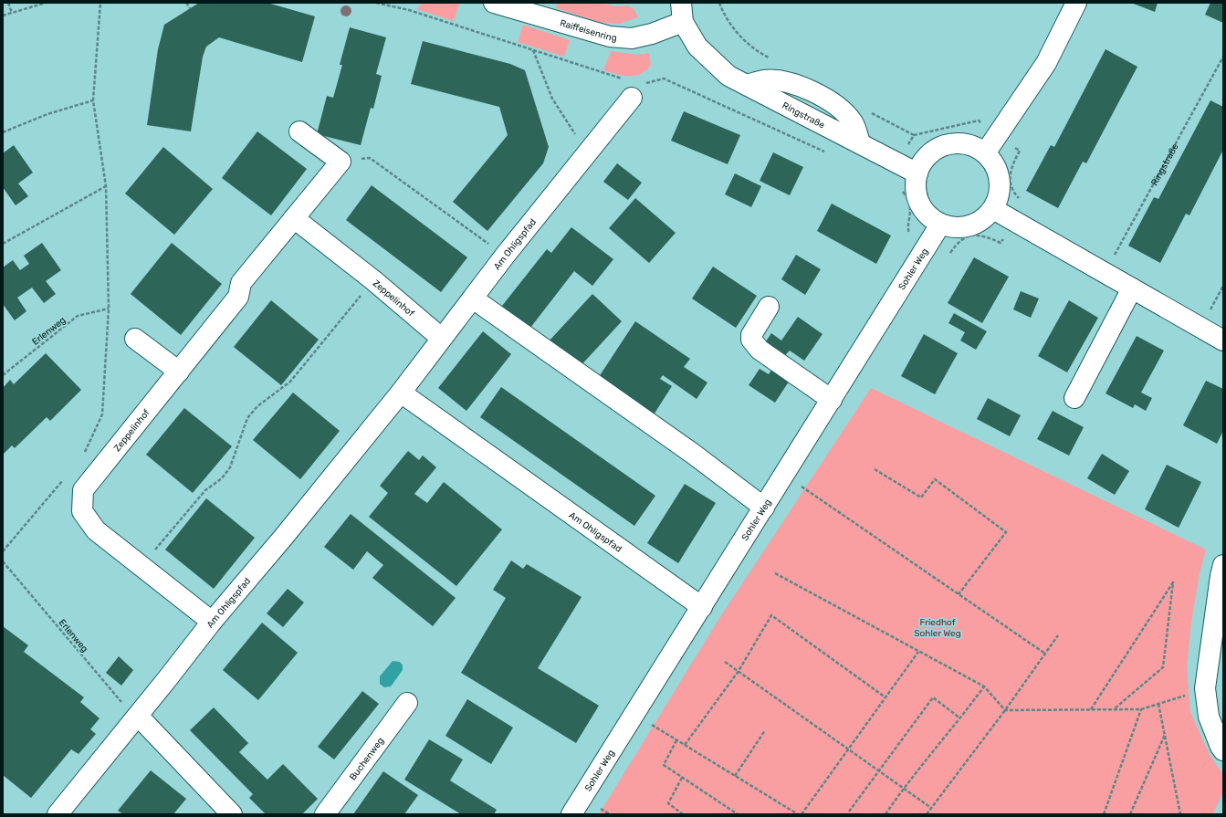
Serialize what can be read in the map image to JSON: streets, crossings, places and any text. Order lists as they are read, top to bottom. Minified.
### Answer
{"streets":{"street":["Raiffeisenring","Ringstraße","Am Ohligspfad","Sohler Weg","Zeppelinhof","Buchenweg"],"path":["Erlenweg"]},"crossings":[["Raiffeisenring","Ringstraße"],["Ringstraße","Sohler Weg"],["Am Ohligspfad","Sohler Weg"],["Am Ohligspfad","Zeppelinhof"],["Am Ohligspfad","Erlenweg"]],"parks":["Friedhof Sohler Weg"]}
